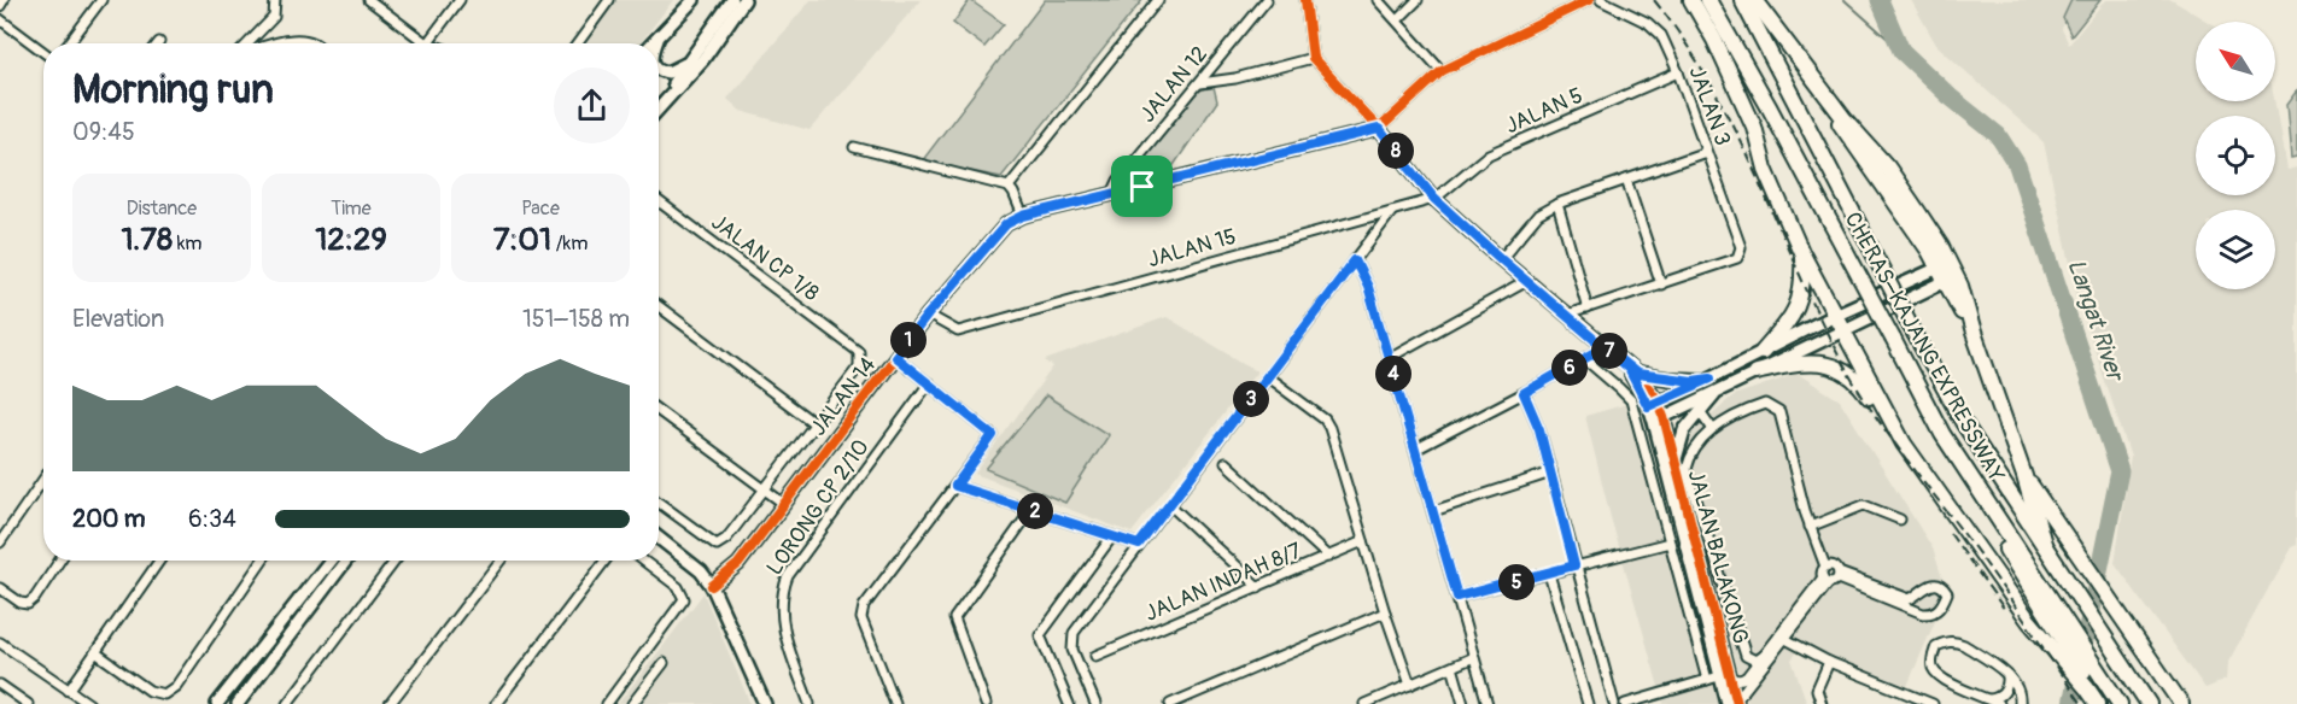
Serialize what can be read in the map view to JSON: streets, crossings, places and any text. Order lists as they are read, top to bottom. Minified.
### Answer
{"streets":{"highway":["CHERAS–KAJANG EXPRESSWAY"],"street":["JALAN 12","JALAN 3","JALAN 5","JALAN 15","JALAN CP 1/8","JALAN 14","LORONG CP 2/10","JALAN BALAKONG","JALAN INDAH 8/7"]},"crossings":[["JALAN 12","JALAN 14"],["JALAN 3","JALAN 5"],["JALAN 5","JALAN 15"],["JALAN 15","JALAN 14"]],"water":["Langat River"],"north":"top left","page":{"heading":["Morning run","09:45"],"pins":["8","1","7","6","4","3","2","5"],"stats":[["Distance","1.78 km"],["Time","12:29"],["Pace","7:01 /km"]],"chart":["Elevation","151–158 m"],"list":[{"name":"200 m","note":"6:34"}]}}
